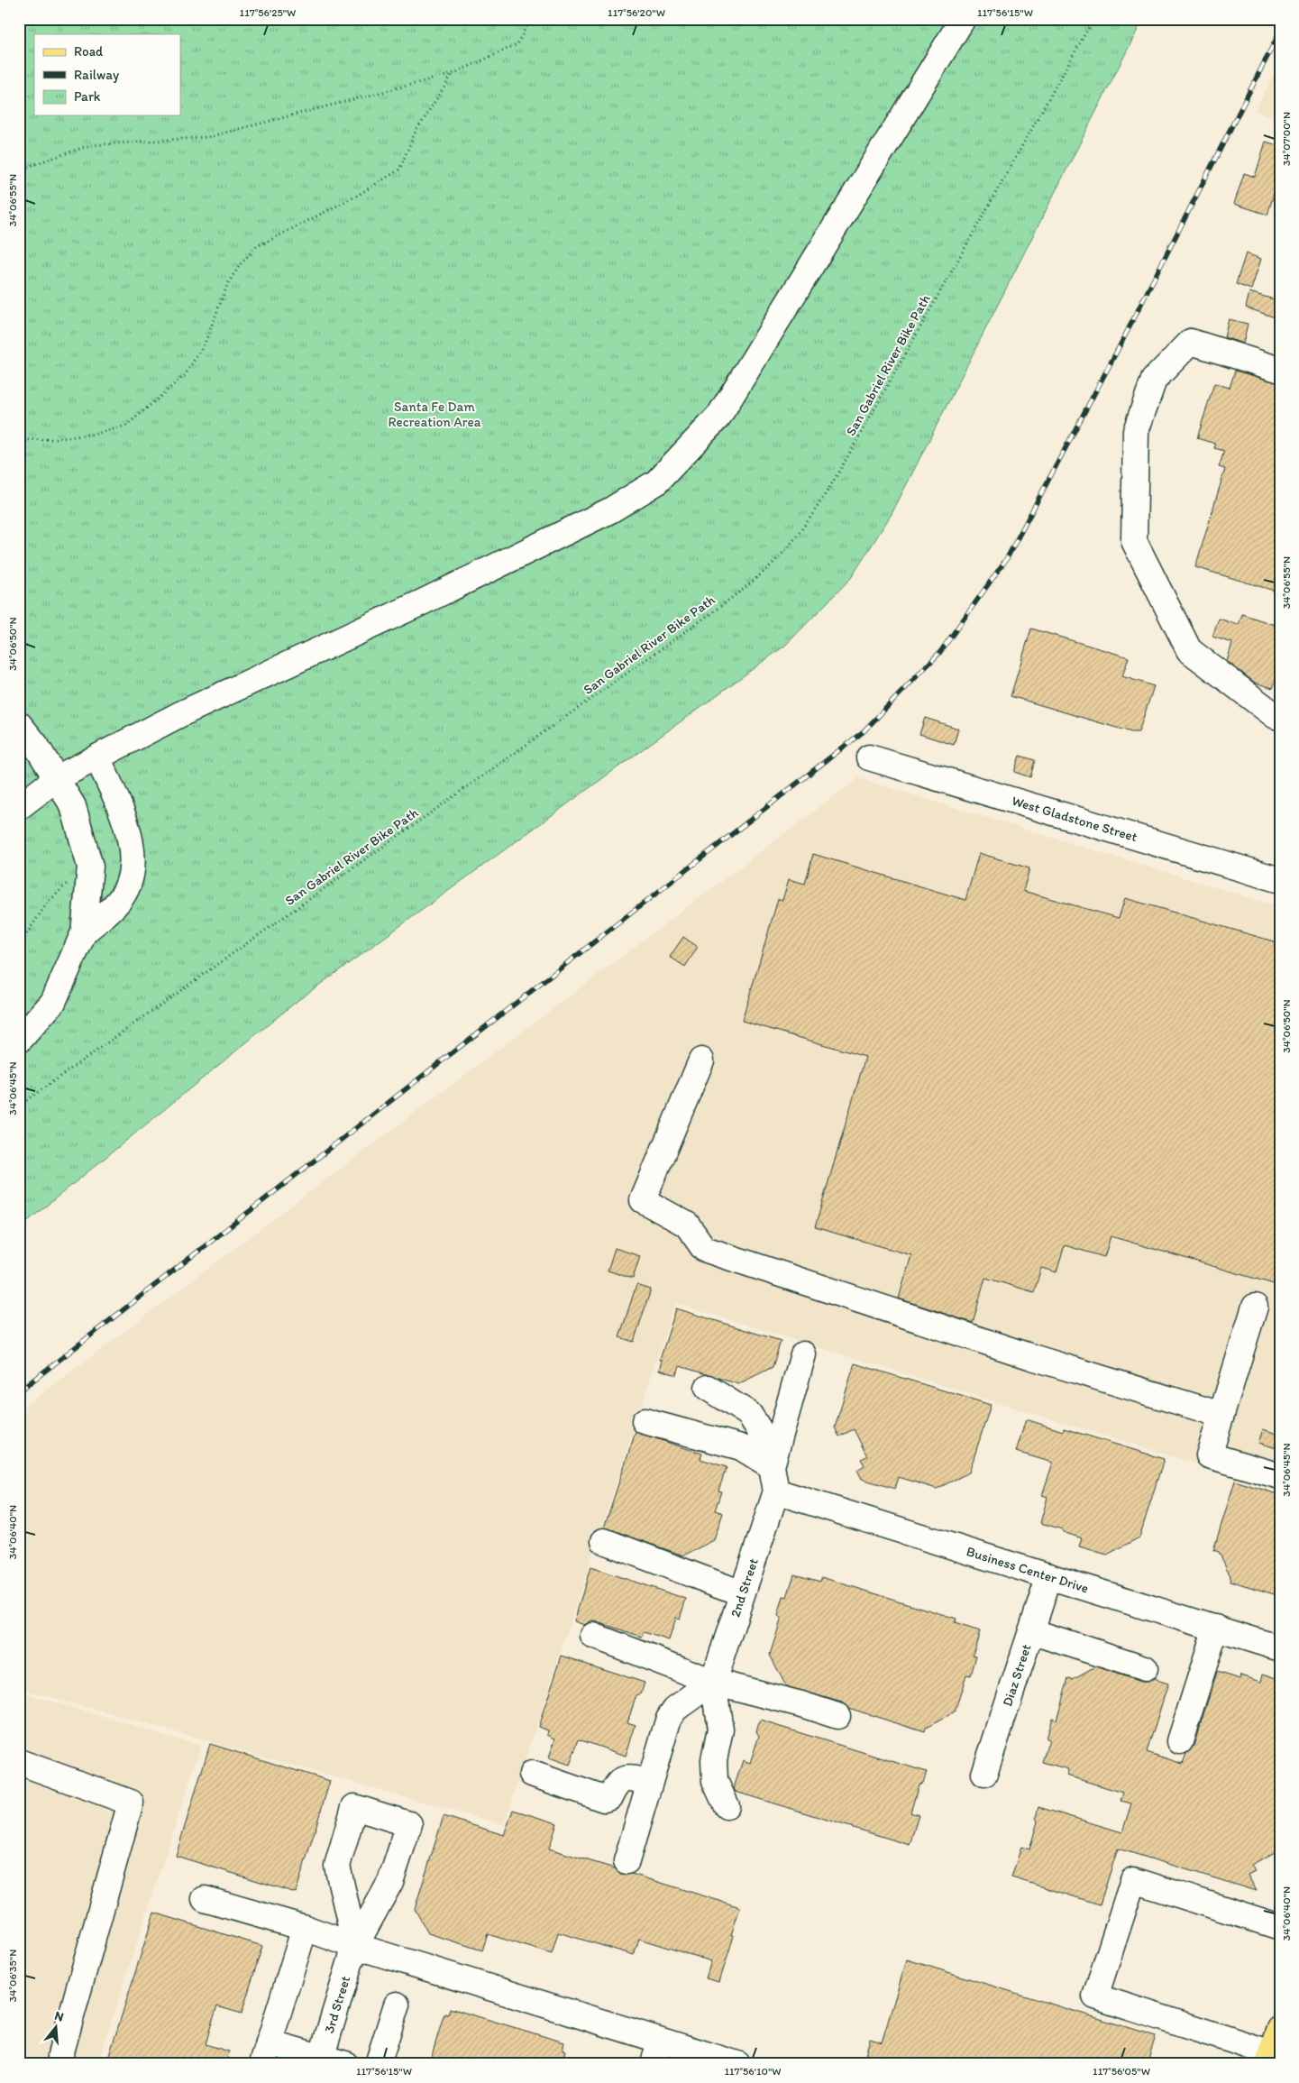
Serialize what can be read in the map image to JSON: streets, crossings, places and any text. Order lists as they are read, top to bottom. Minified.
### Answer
{"streets":{"street":["West Gladstone Street","Business Center Drive","2nd Street","Diaz Street","3rd Street"],"path":["San Gabriel River Bike Path"]},"crossings":[["Business Center Drive","2nd Street"],["Business Center Drive","Diaz Street"]],"parks":["Santa Fe Dam Recreation Area"],"legend":["Road","Railway","Park"],"north":"top","coordinates":["117°56'25\"W","117°56'20\"W","117°56'15\"W","34°07'00\"N","34°06'55\"N","34°06'50\"N","34°06'45\"N","34°06'40\"N","34°06'35\"N","117°56'10\"W","117°56'05\"W"]}
